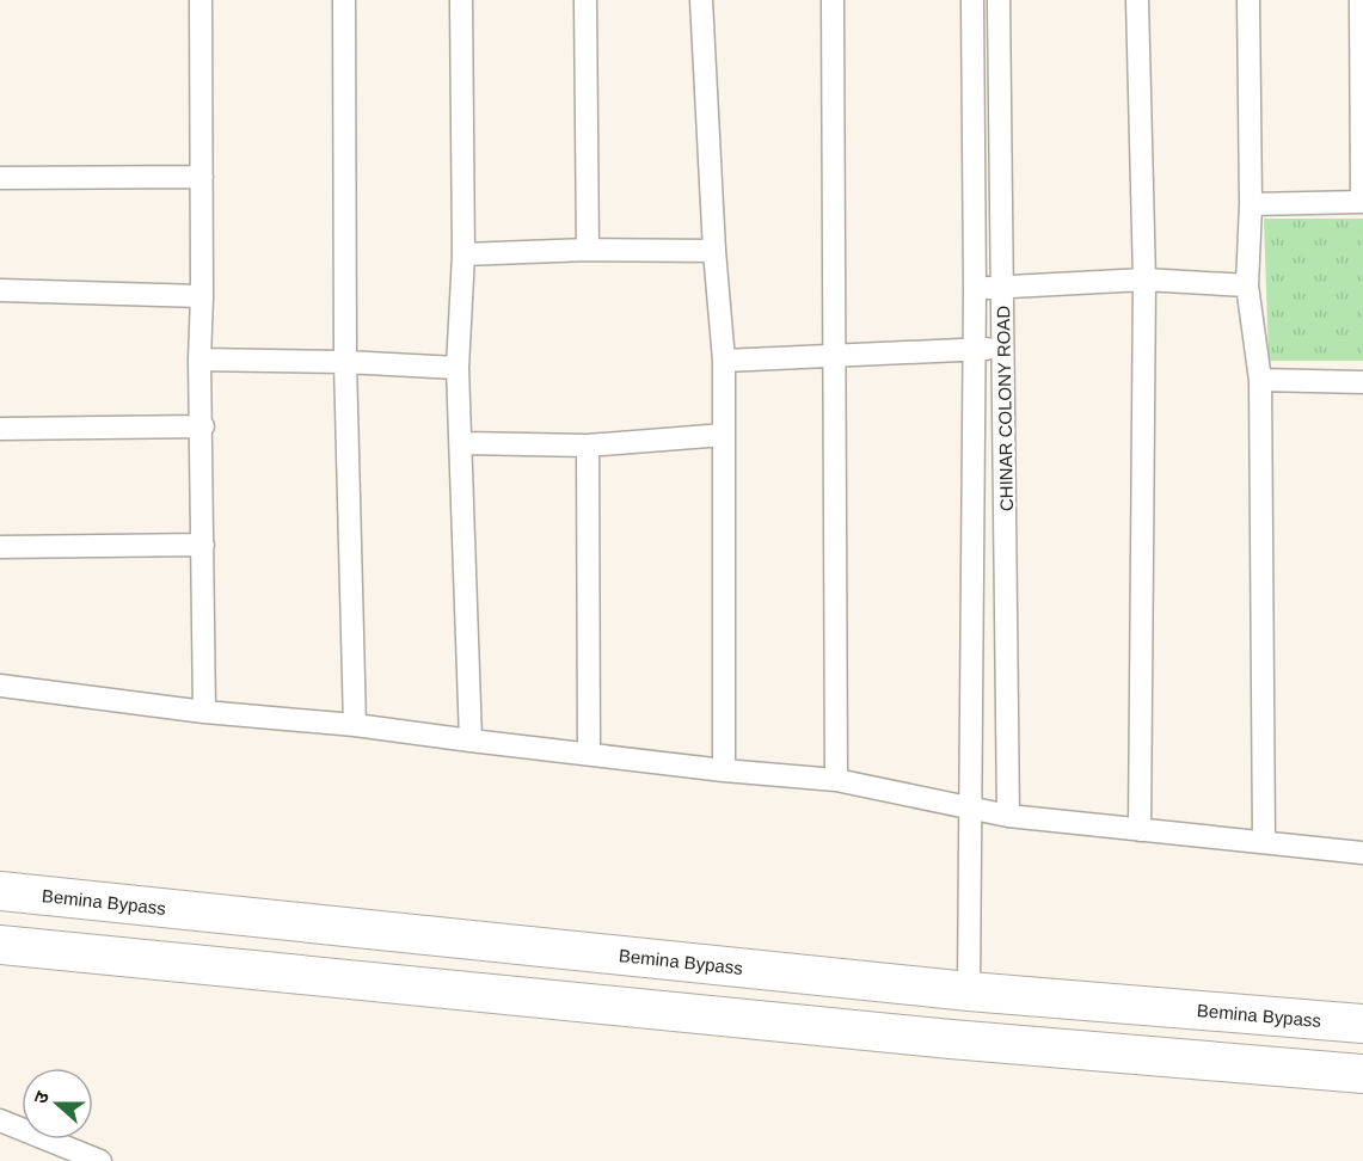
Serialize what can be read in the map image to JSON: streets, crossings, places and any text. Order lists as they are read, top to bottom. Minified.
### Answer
{"streets":{"highway":["Bemina Bypass"],"street":["CHINAR COLONY ROAD"]},"crossings":[["CHINAR COLONY ROAD","Bemina Bypass"]],"north":"left"}
